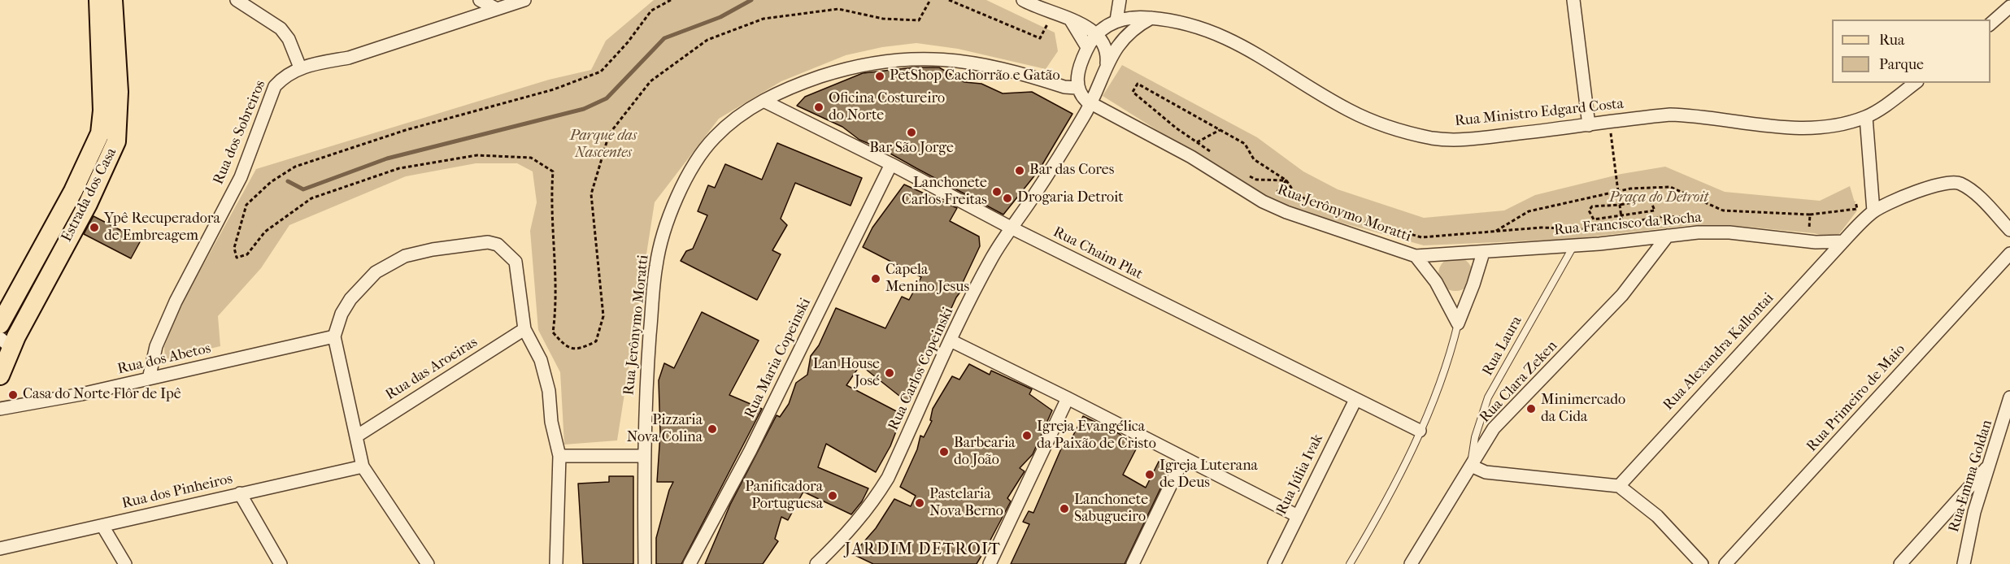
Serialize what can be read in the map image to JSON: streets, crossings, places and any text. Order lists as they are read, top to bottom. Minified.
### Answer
{"streets":{"main road":["Estrada dos Casa"],"street":["Rua Ministro Edgard Costa","Rua dos Sobreiros","Rua Jerônymo Moratti","Rua Francisco da Rocha","Rua Chaim Plat","Rua Alexandra Kallontai","Rua Maria Copeinski","Rua dos Abetos","Rua das Aroeiras","Rua Carlos Copeinski","Rua Clara Zeken","Rua Primeiro de Maio","Rua Júlia Ivak","Rua Emma Goldan","Rua dos Pinheiros"],"lane":["Rua Laura"]},"crossings":[["Rua Ministro Edgard Costa","Rua Carlos Copeinski"],["Rua dos Sobreiros","Rua dos Abetos"],["Rua Jerônymo Moratti","Rua Francisco da Rocha"],["Rua Jerônymo Moratti","Rua Chaim Plat"],["Rua Jerônymo Moratti","Rua Carlos Copeinski"],["Rua Francisco da Rocha","Rua Laura"],["Rua Francisco da Rocha","Rua Alexandra Kallontai"],["Rua Francisco da Rocha","Rua Clara Zeken"],["Rua Chaim Plat","Rua Maria Copeinski"],["Rua Chaim Plat","Rua Carlos Copeinski"],["Rua Chaim Plat","Rua Júlia Ivak"],["Rua Laura","Rua Clara Zeken"]],"districts":["JARDIM DETROIT"],"parks":["Parque das Nascentes","Praça do Detroit"],"places":["PetShop Cachorrão e Gatão","Oficina Costureiro do Norte","Bar São Jorge","Bar das Cores","Lanchonete Carlos Freitas","Drogaria Detroit","Ypê Recuperadora de Embreagem","Capela Menino Jesus","Lan House José","Casa do Norte Flôr de Ipê","Minimercado da Cida","Pizzaria Nova Colina","Igreja Evangélica da Paixão de Cristo","Barbearia do João","Igreja Luterana de Deus","Panificadora Portuguesa","Pastelaria Nova Berno","Lanchonete Sabugueiro"],"legend":["Rua","Parque"]}
